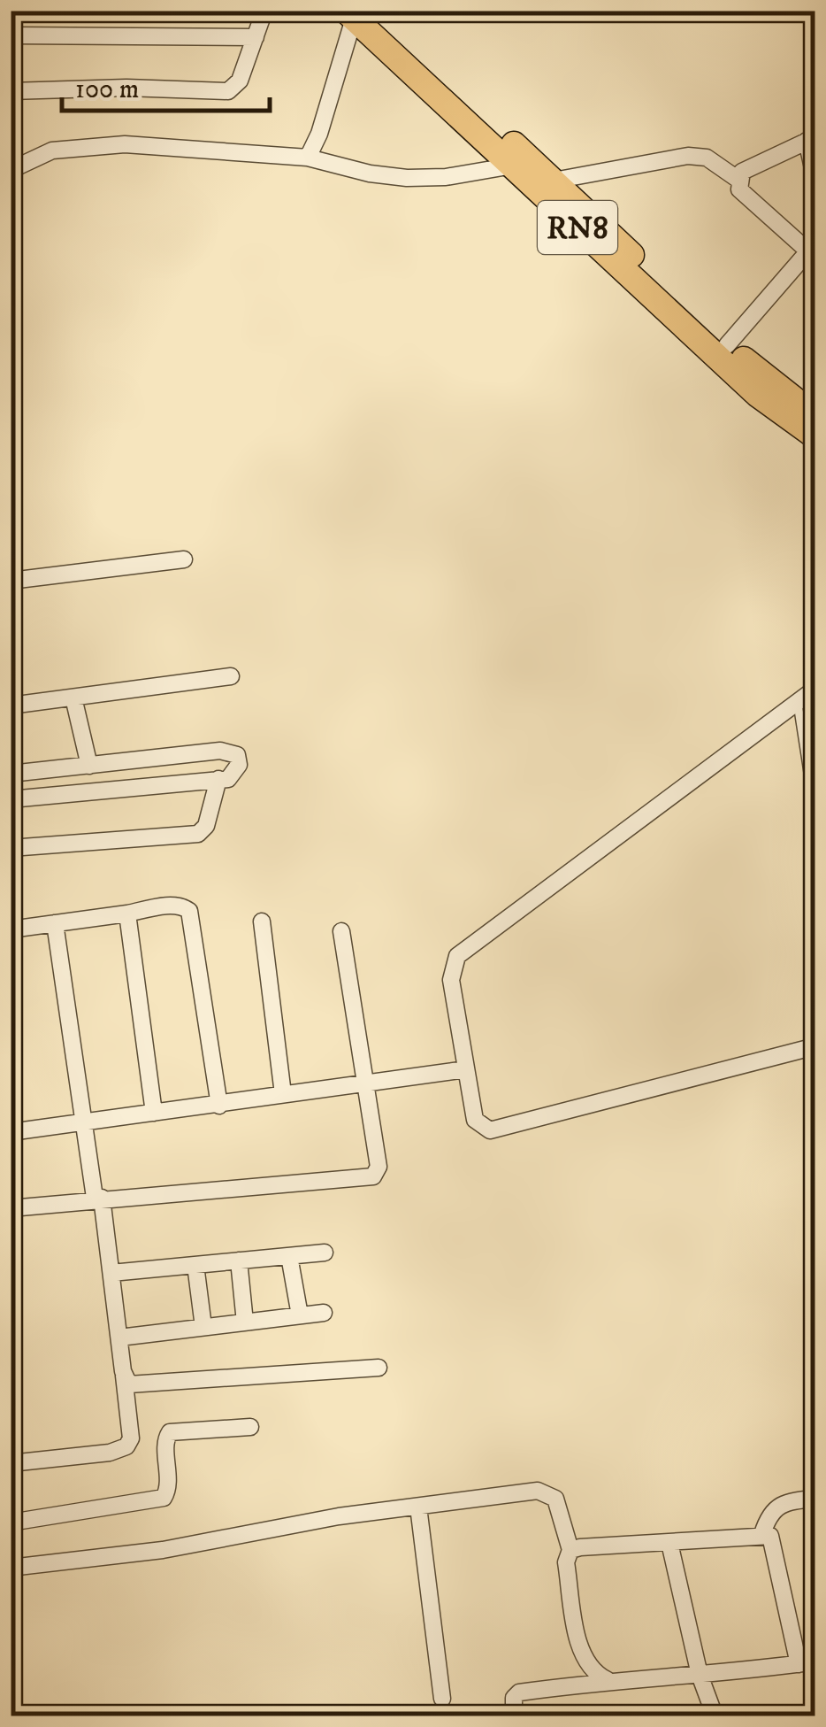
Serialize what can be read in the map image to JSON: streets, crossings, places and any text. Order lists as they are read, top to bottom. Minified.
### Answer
{"streets":{"main road":["RN8"]},"scale_bar":"100 m"}
